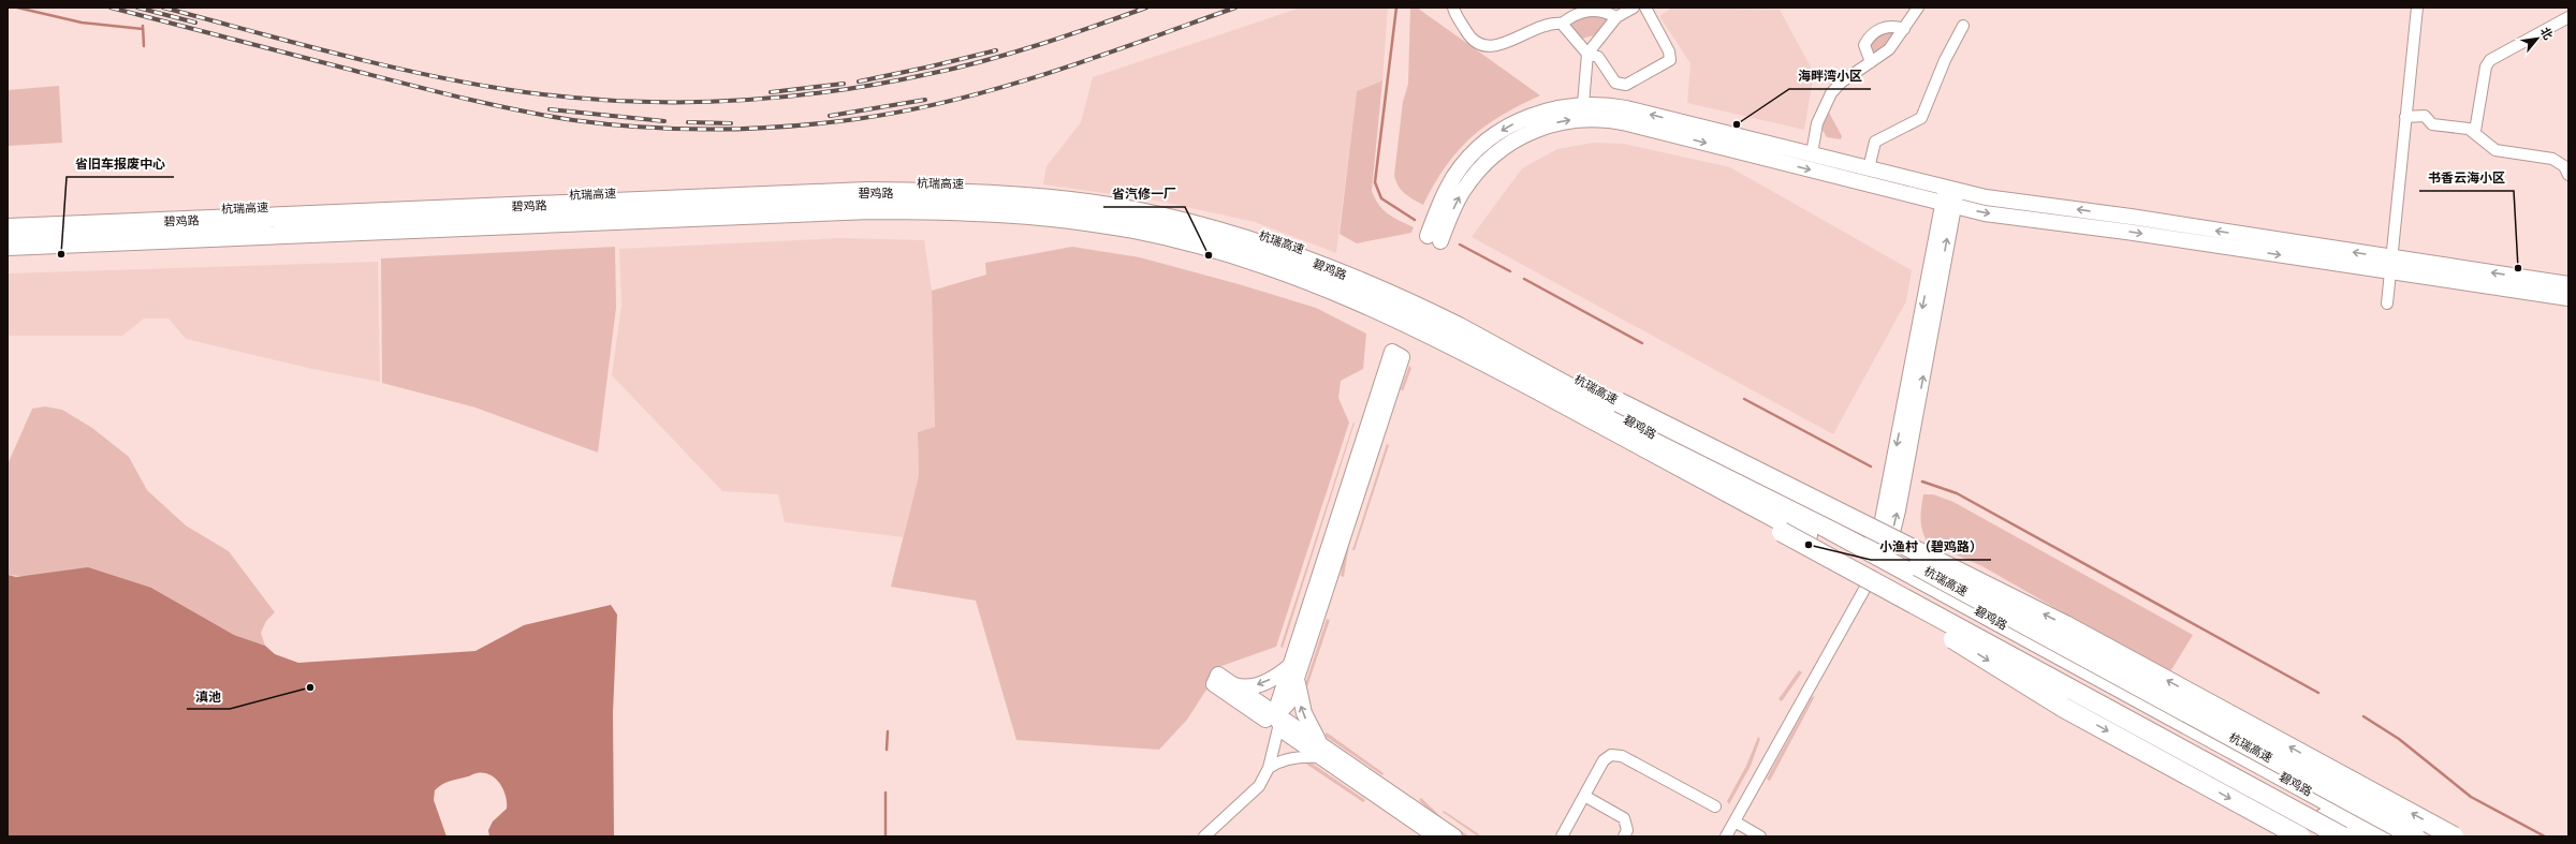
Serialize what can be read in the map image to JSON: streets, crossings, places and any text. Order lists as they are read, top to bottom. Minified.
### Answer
{"streets":{"highway":["杭瑞高速","碧鸡路"]},"places":["海畔湾小区","省旧车报废中心","省汽修一厂","书香云海小区","小渔村（碧鸡路）","滇池"],"north":"top right"}
